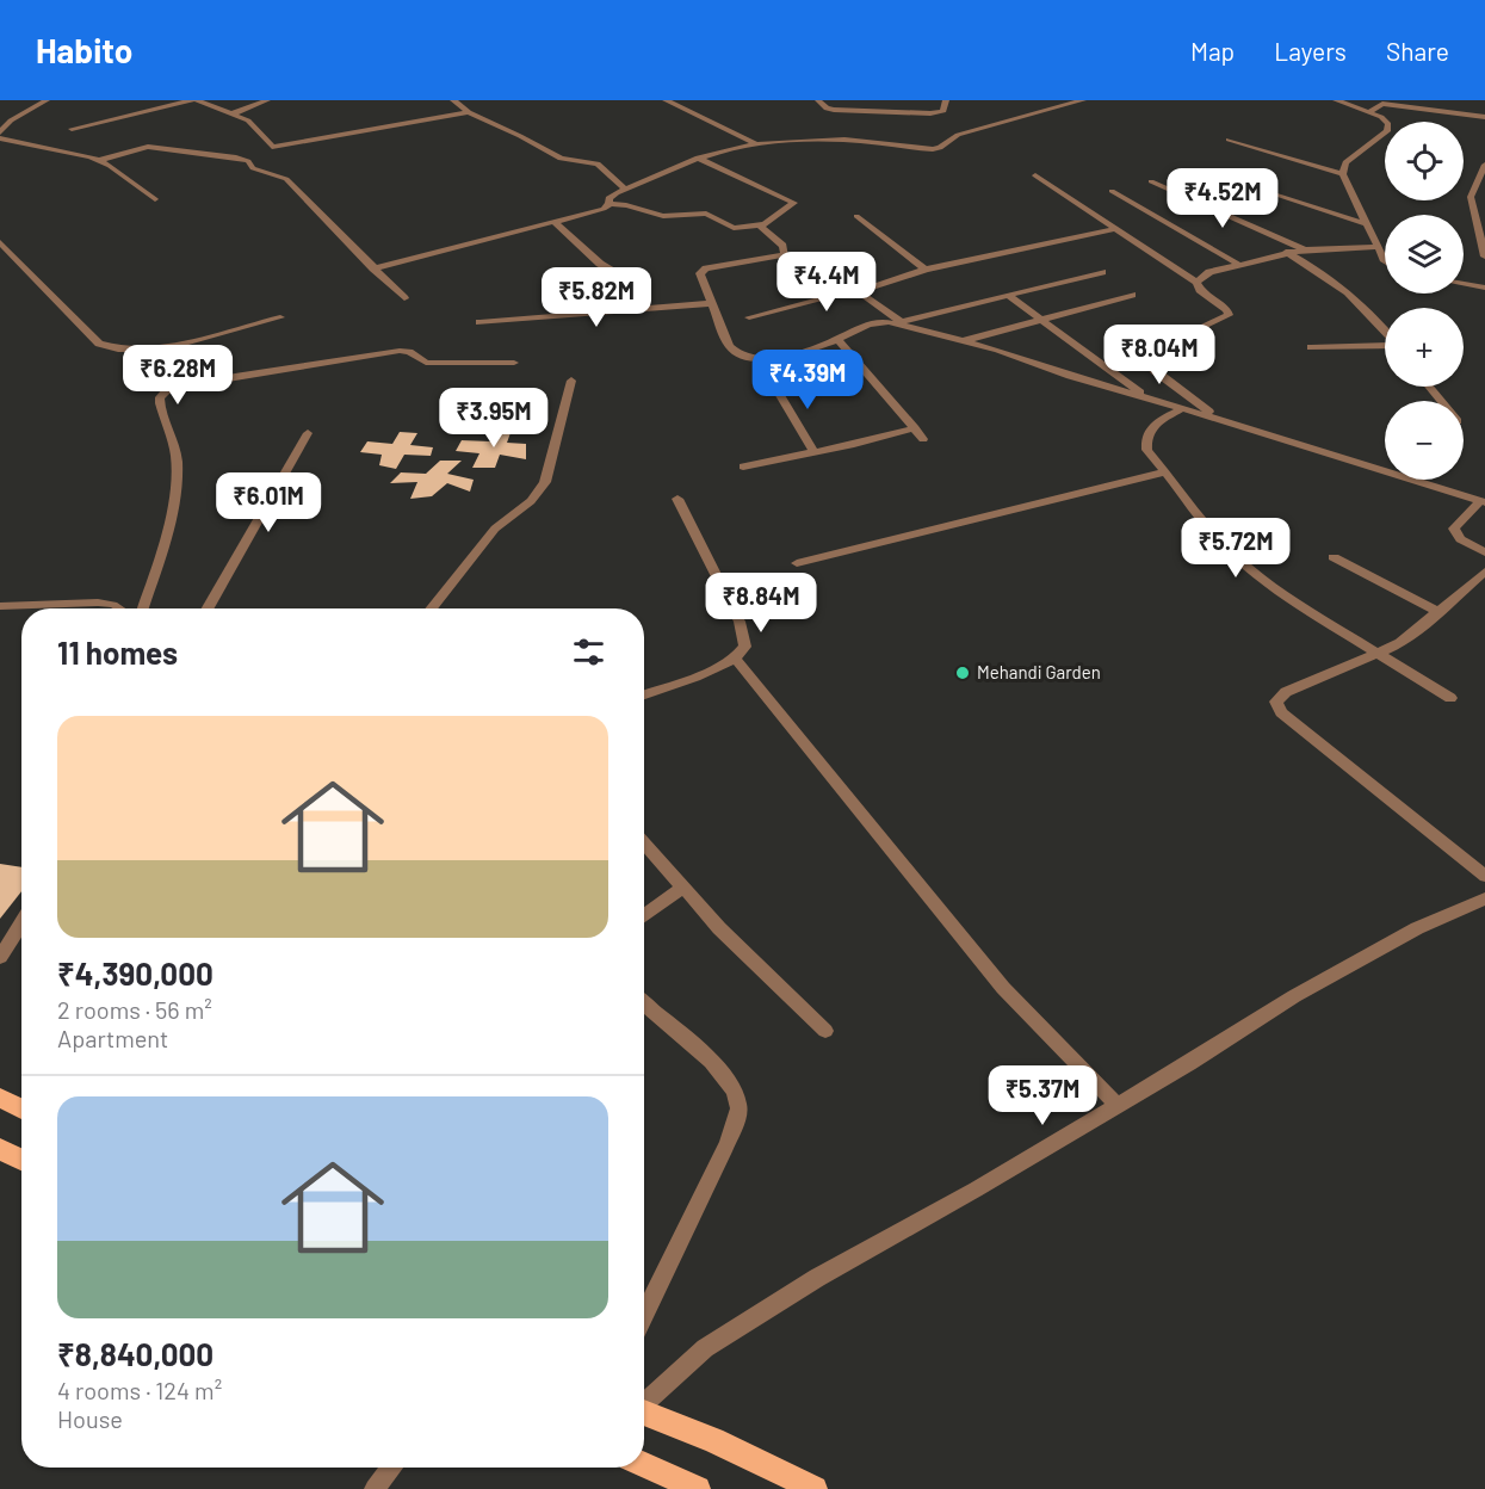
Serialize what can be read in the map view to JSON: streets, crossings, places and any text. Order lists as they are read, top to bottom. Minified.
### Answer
{"places":["Mehandi Garden"],"page":{"header":"Habito","nav":["Map","Layers","Share"],"map_buttons":["+","−"],"price":["₹4.52M","₹4.4M","₹5.82M","₹8.04M","₹6.28M","₹4.39M","₹3.95M","₹6.01M","₹5.72M","₹8.84M","₹5.37M"],"heading":"11 homes","list":[{"name":"₹4,390,000","note":"2 rooms · 56 m² · Apartment"},{"name":"₹8,840,000","note":"4 rooms · 124 m² · House"}]}}
